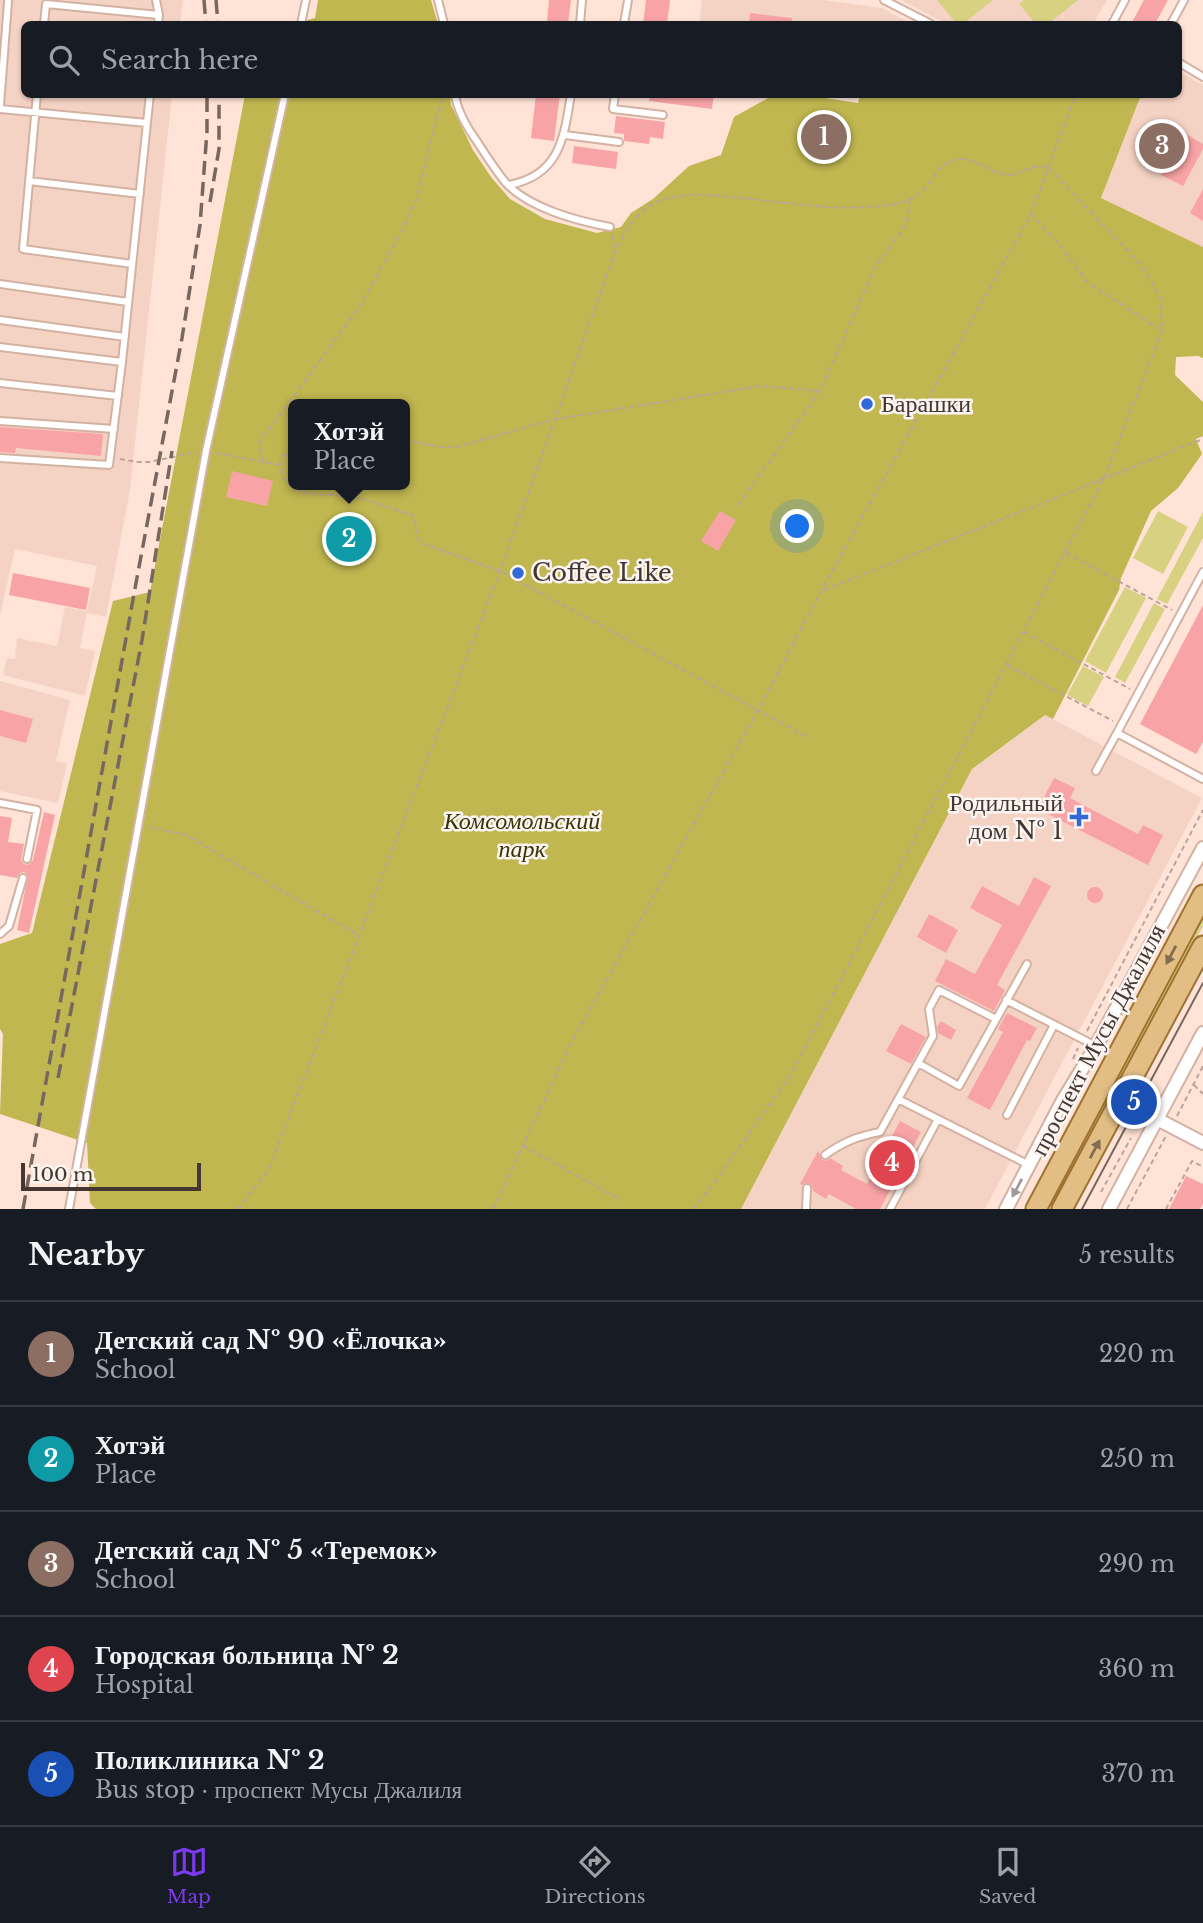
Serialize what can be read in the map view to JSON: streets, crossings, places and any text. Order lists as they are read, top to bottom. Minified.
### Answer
{"streets":{"main road":["проспект Мусы Джалиля"]},"parks":["Комсомольский парк"],"places":{"other":["Барашки","Coffee Like"],"health":["Родильный дом № 1"]},"scale_bar":"100 m","page":{"search":"Search here","pins":["1","3","2","5","4"],"popup":["Хотэй","Place"],"scale":"100 m","heading":["Nearby","5 results"],"list":[{"mark":"1","name":"Детский сад № 90 «Ёлочка»","note":"School","value":"220 m"},{"mark":"2","name":"Хотэй","note":"Place","value":"250 m"},{"mark":"3","name":"Детский сад № 5 «Теремок»","note":"School","value":"290 m"},{"mark":"4","name":"Городская больница № 2","note":"Hospital","value":"360 m"},{"mark":"5","name":"Поликлиника № 2","note":"Bus stop · проспект Мусы Джалиля","value":"370 m"}],"nav":["Map","Directions","Saved"]}}
